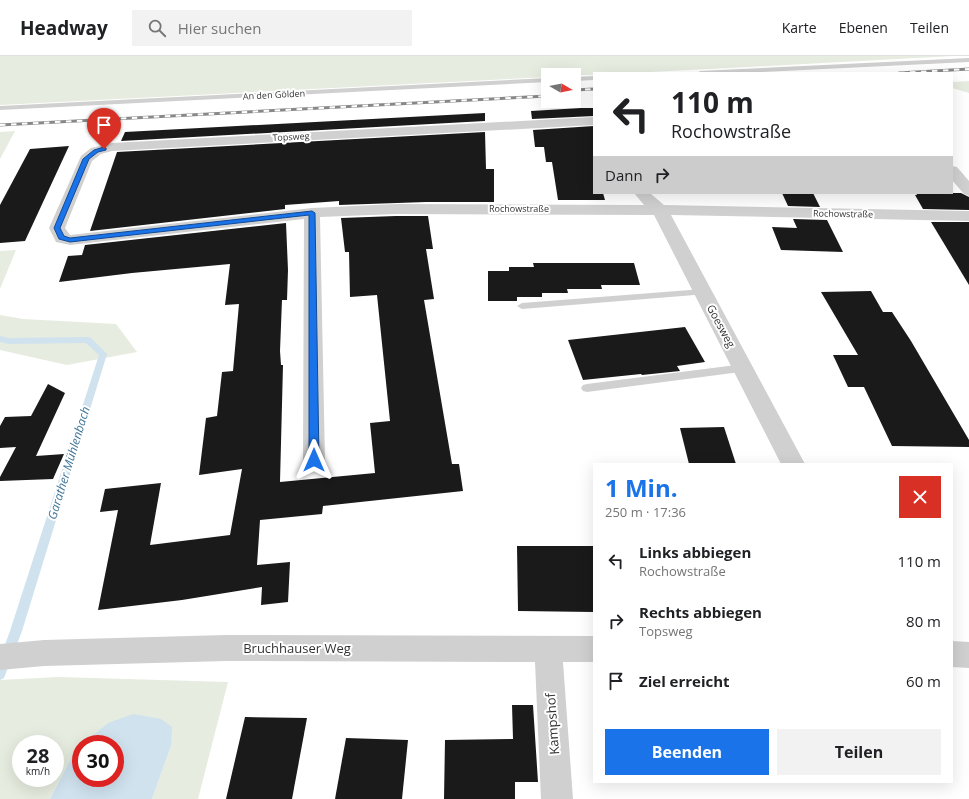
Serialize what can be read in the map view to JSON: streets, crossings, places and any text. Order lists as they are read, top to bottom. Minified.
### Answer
{"streets":{"street":["Topsweg","Rochowstraße","Goesweg","Bruchhauser Weg","Kampshof"],"lane":["An den Gölden"]},"crossings":[["Topsweg","Rochowstraße"],["Rochowstraße","Goesweg"],["Bruchhauser Weg","Kampshof"]],"water":["Garather Mühlenbach"],"north":"right","page":{"header":"Headway","search":"Hier suchen","nav":["Karte","Ebenen","Teilen"],"turn":["110 m","Rochowstraße"],"then":"Dann","heading":["1 Min.","250 m · 17:36"],"list":[{"name":"Links abbiegen","note":"Rochowstraße","value":"110 m"},{"name":"Rechts abbiegen","note":"Topsweg","value":"80 m"},{"name":"Ziel erreicht","value":"60 m"}],"buttons":["Beenden","Teilen"],"speed":"28 km/h","limit":"30"}}
